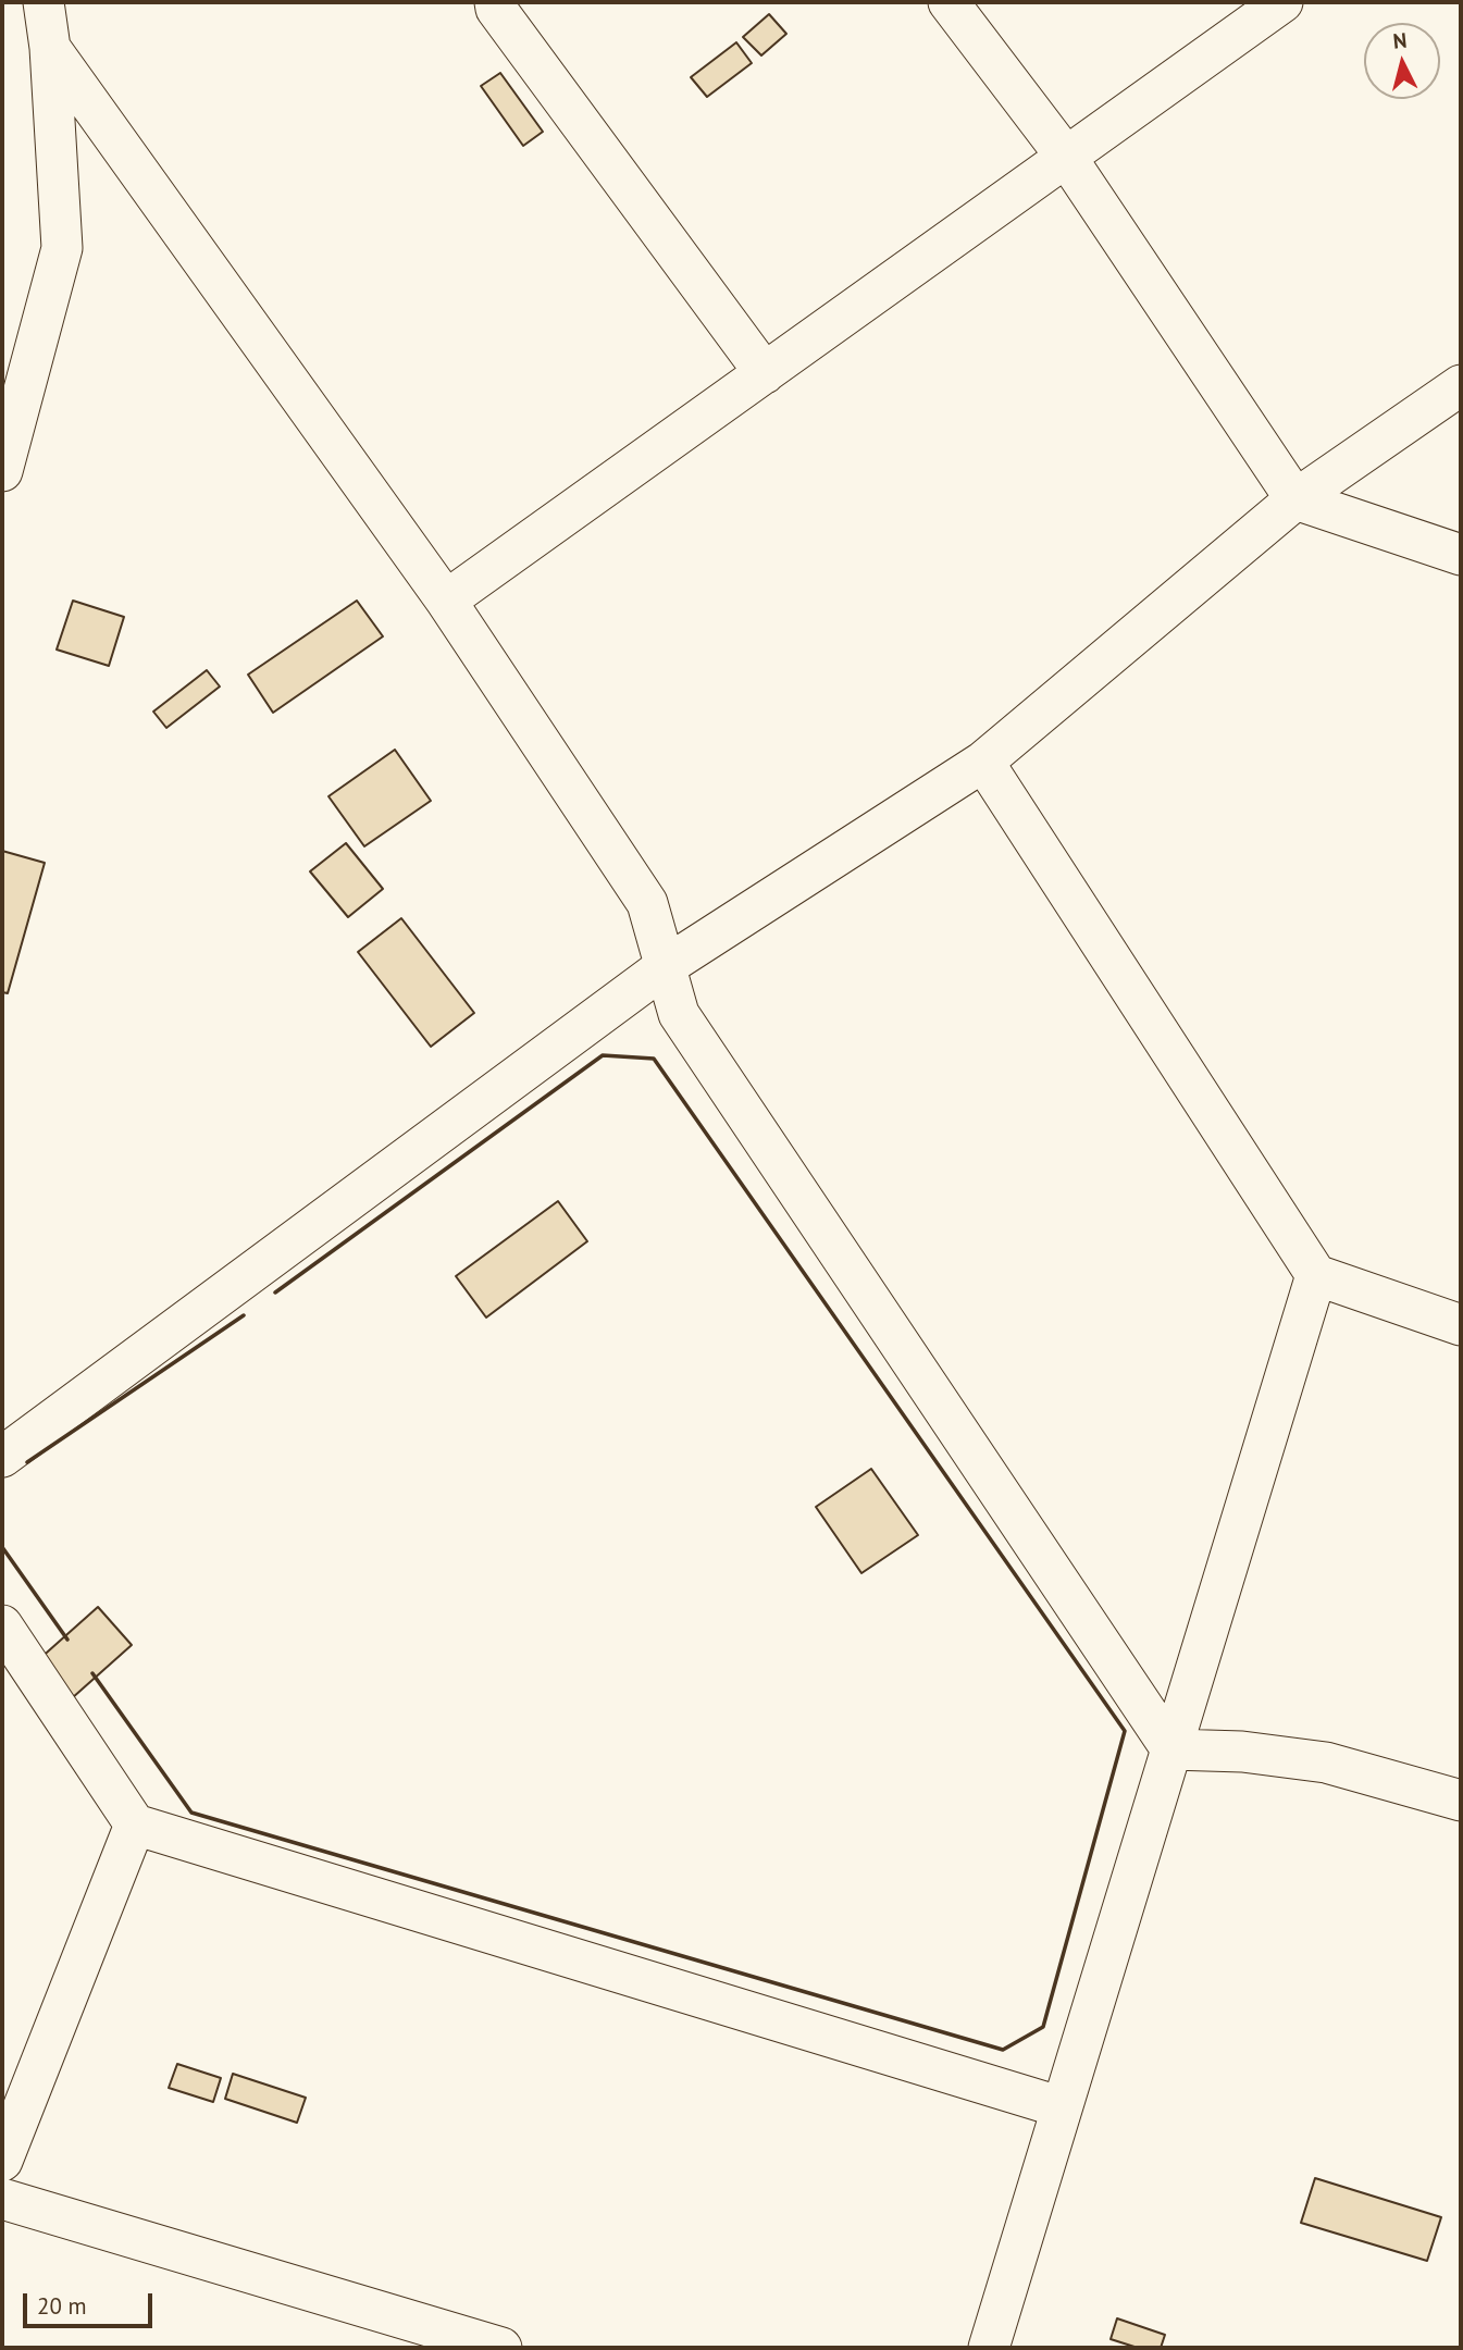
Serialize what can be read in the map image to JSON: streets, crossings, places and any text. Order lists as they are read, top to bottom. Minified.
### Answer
{"scale_bar":"20 m","north":"top"}
